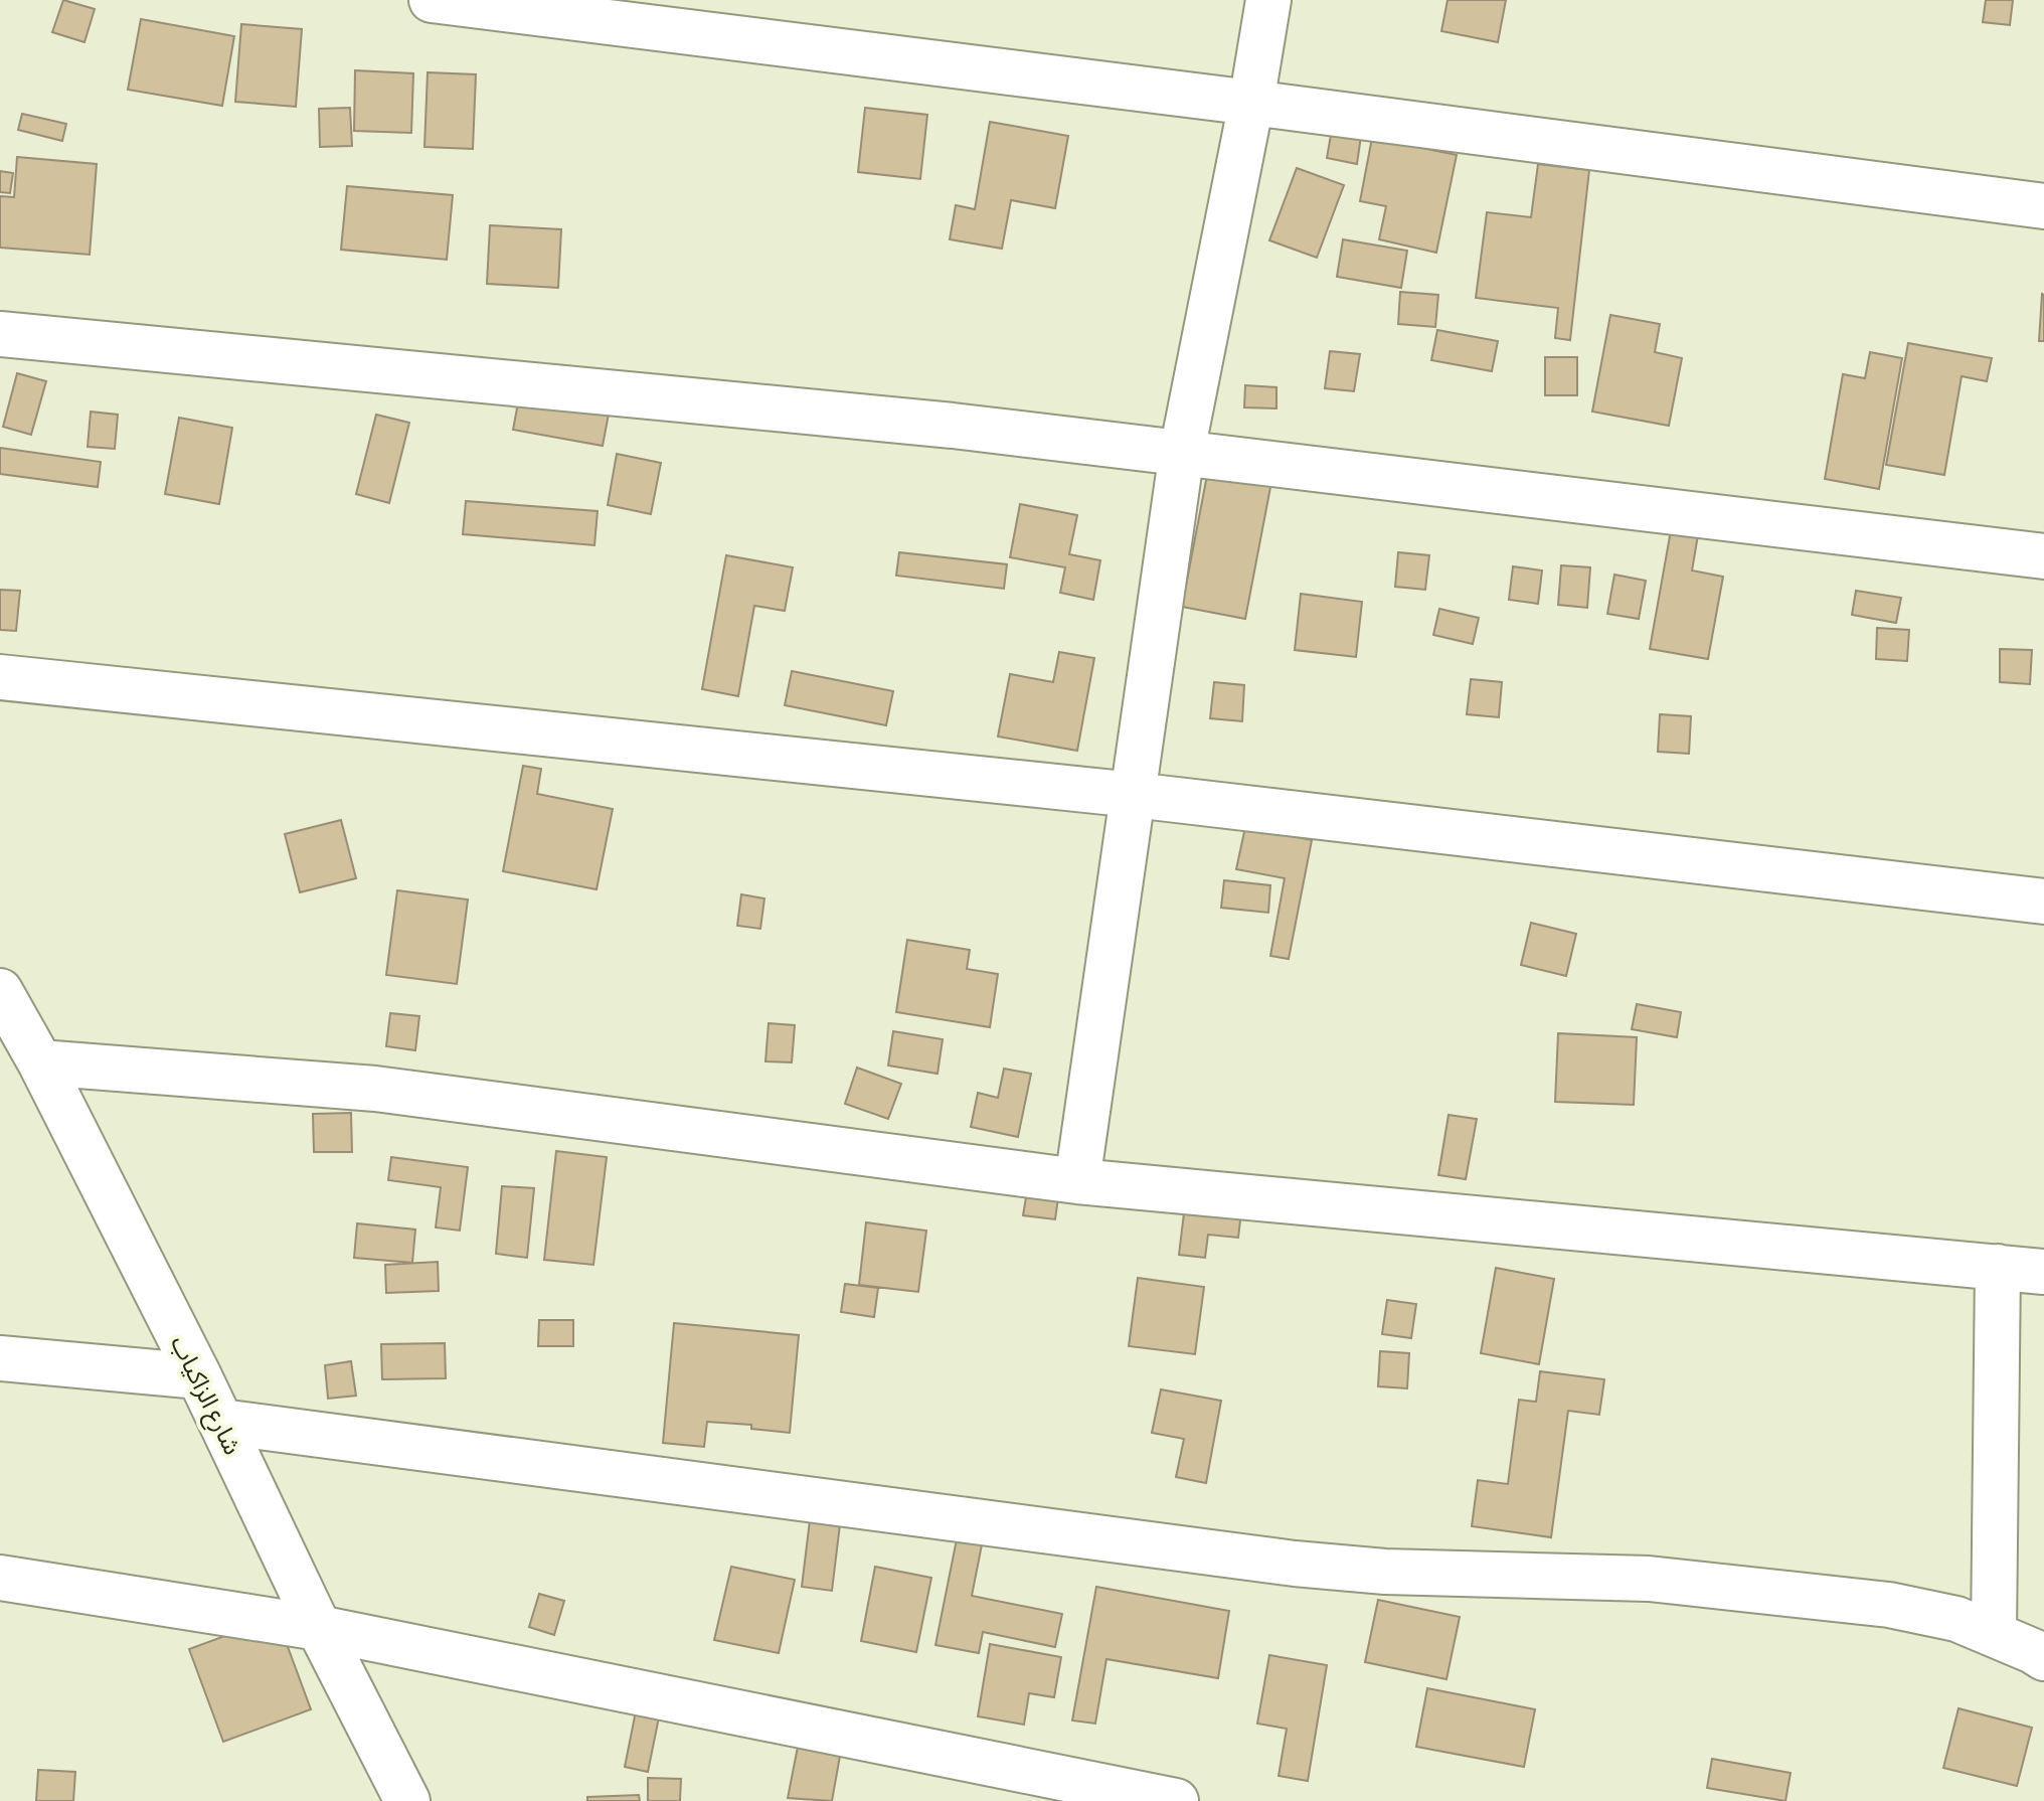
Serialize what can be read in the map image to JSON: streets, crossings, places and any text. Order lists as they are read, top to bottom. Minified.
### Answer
{"streets":{"street":["شارع الزاكياب"]}}
